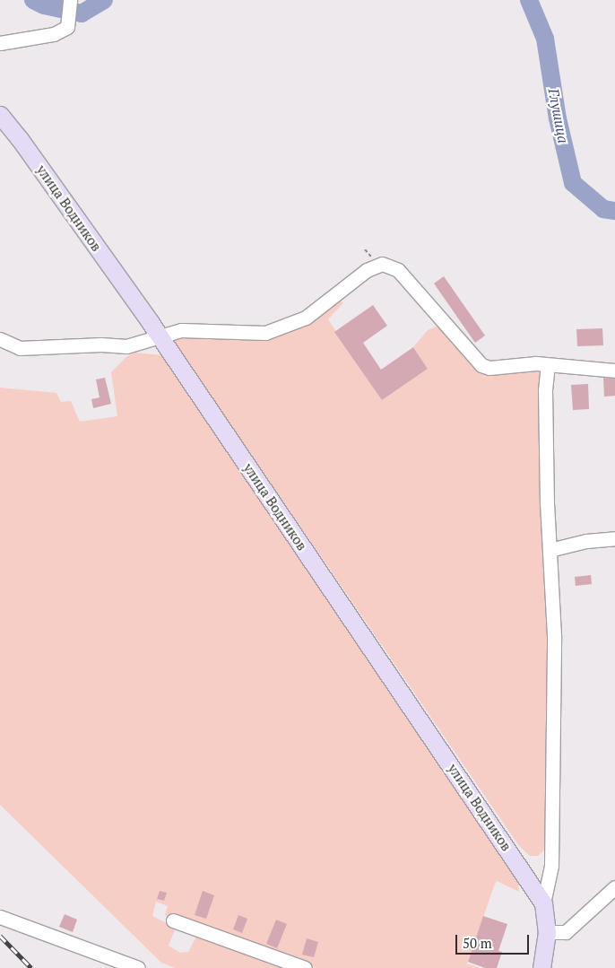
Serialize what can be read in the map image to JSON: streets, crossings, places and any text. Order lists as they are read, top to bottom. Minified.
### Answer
{"streets":{"main road":["улица Водников"]},"water":["Глушица"],"scale_bar":"50 m"}
